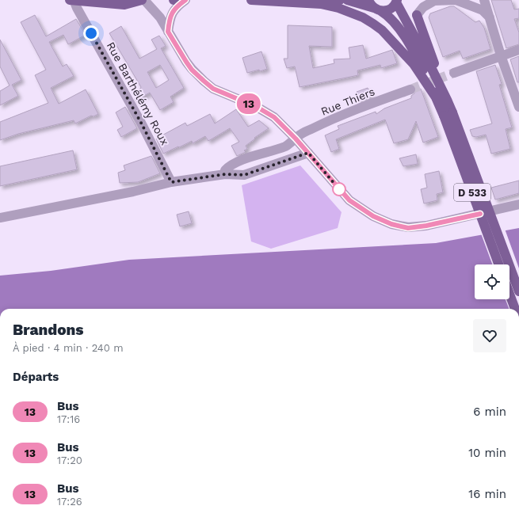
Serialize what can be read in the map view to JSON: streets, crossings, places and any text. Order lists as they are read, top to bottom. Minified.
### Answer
{"streets":{"main road":["D 533"],"street":["Rue Barthélémy Roux","Rue Thiers"]},"lines":["bus line 13"],"page":{"on_map":"13","heading":[["Brandons","À pied · 4 min · 240 m"],"Départs"],"list":[{"mark":"13","name":"Bus","note":"17:16","value":"6 min"},{"mark":"13","name":"Bus","note":"17:20","value":"10 min"},{"mark":"13","name":"Bus","note":"17:26","value":"16 min"}]}}
